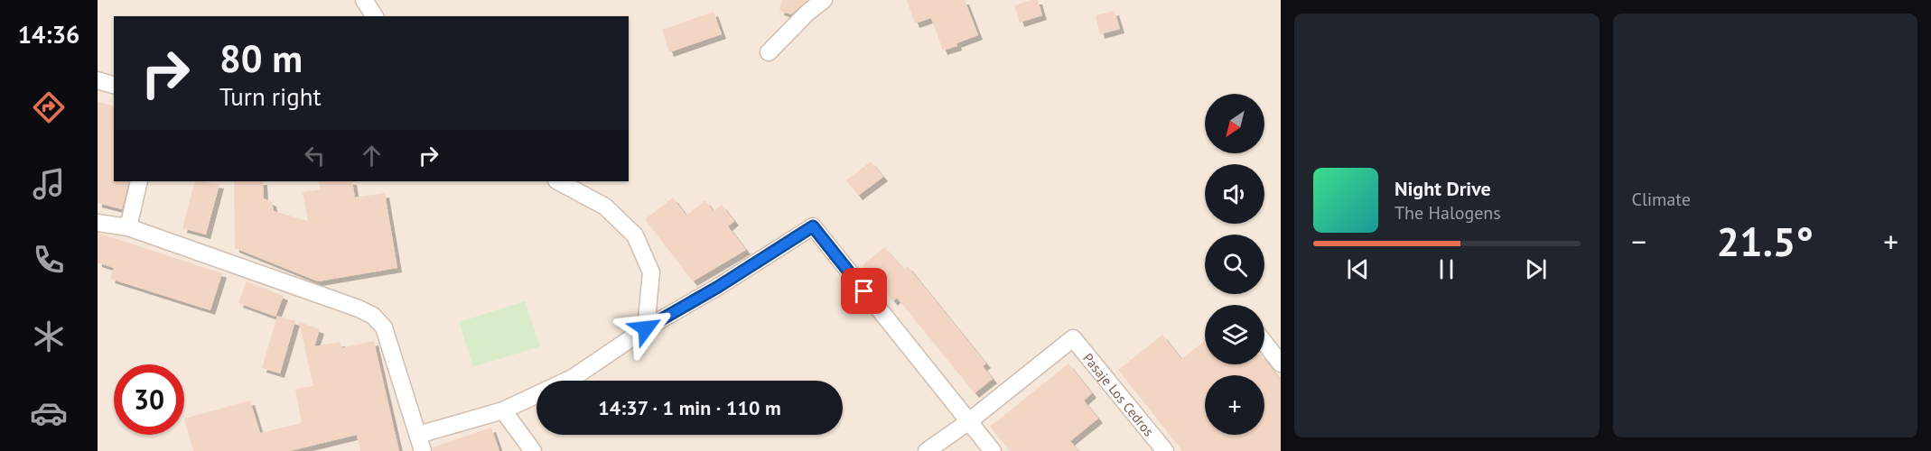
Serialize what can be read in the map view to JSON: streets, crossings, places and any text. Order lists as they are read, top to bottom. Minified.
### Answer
{"streets":{"street":["Pasaje Los Cedros"]},"north":"bottom left","page":{"tabs":"14:36","tile":"Climate","turn":["80 m","Turn right"],"map_buttons":"+","song":["Night Drive","The Halogens"],"heat":["−","21.5°","+"],"limit":"30","trip":"14:37 · 1 min · 110 m"}}
